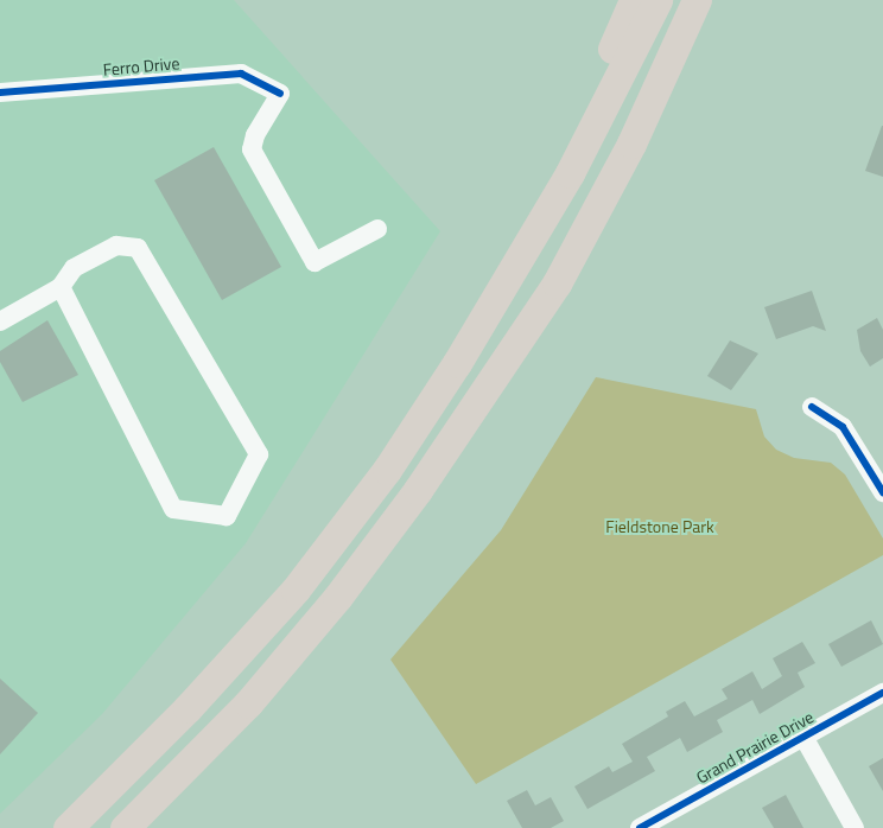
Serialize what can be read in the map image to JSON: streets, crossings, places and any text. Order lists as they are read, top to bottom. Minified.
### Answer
{"streets":{"street":["Ferro Drive","Grand Prairie Drive"]},"parks":["Fieldstone Park"]}
